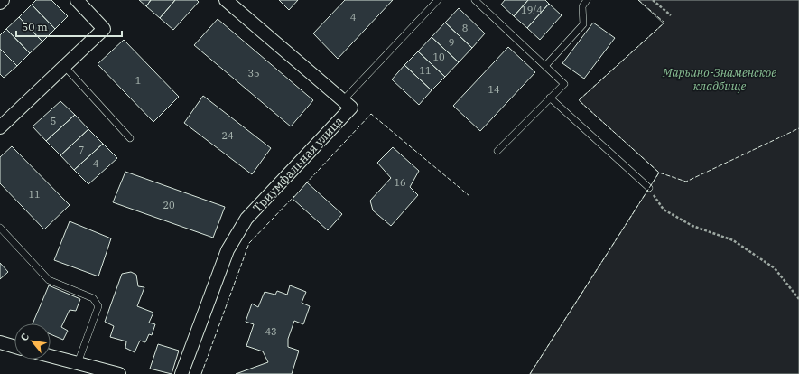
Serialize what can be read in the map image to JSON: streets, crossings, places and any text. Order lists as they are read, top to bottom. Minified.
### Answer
{"streets":{"street":["Триумфальная улица"]},"parks":["Марьино-Знаменское кладбище"],"house_numbers":["19/4","4","8","9","10","11","35","1","14","5","24","7","4","16","11","20","43"],"scale_bar":"50 m","north":"top left"}
